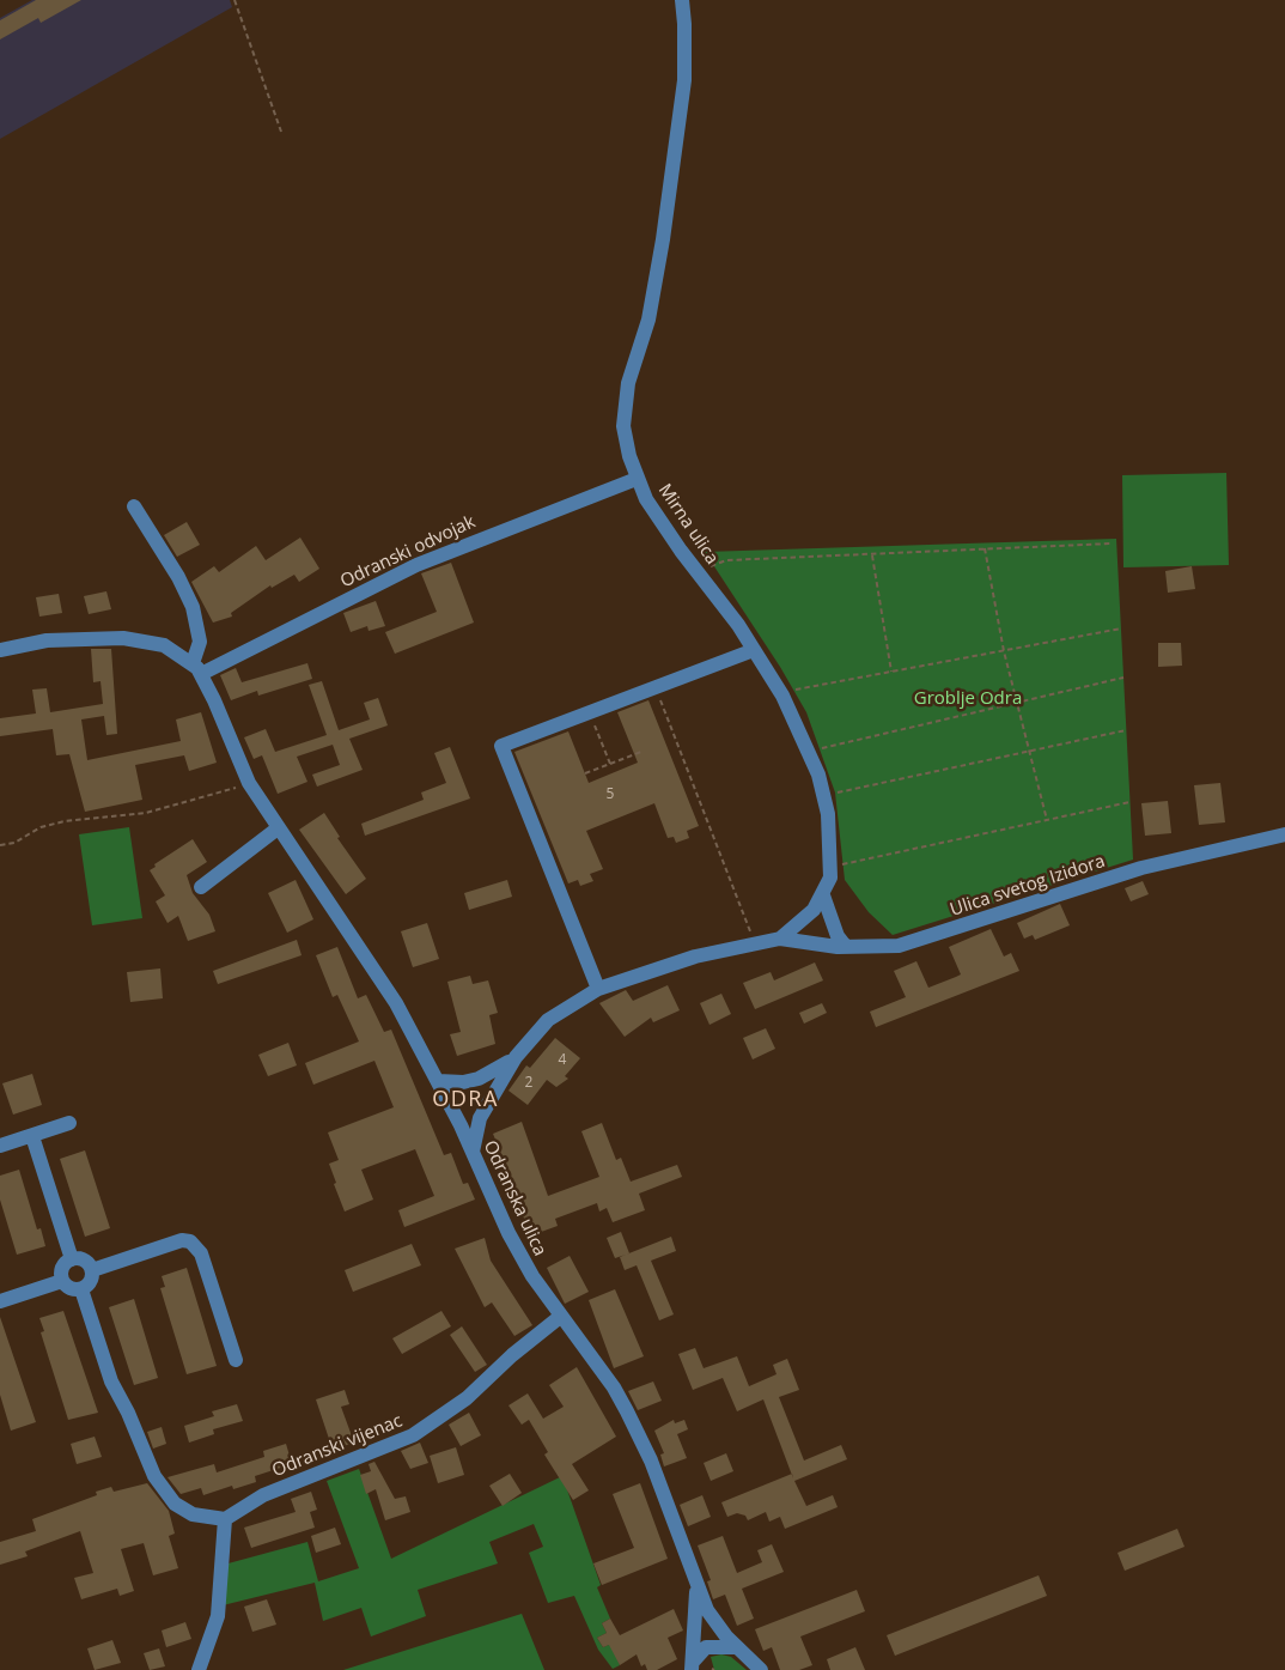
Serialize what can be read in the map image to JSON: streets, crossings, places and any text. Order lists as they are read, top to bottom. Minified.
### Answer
{"streets":{"street":["Mirna ulica","Odranski odvojak","Ulica svetog Izidora","Odranska ulica","Odranski vijenac"]},"crossings":[["Mirna ulica","Odranski odvojak"],["Mirna ulica","Ulica svetog Izidora"],["Odranski odvojak","Odranska ulica"],["Odranska ulica","Odranski vijenac"]],"districts":["ODRA"],"parks":["Groblje Odra"],"house_numbers":["5","4","2"]}
